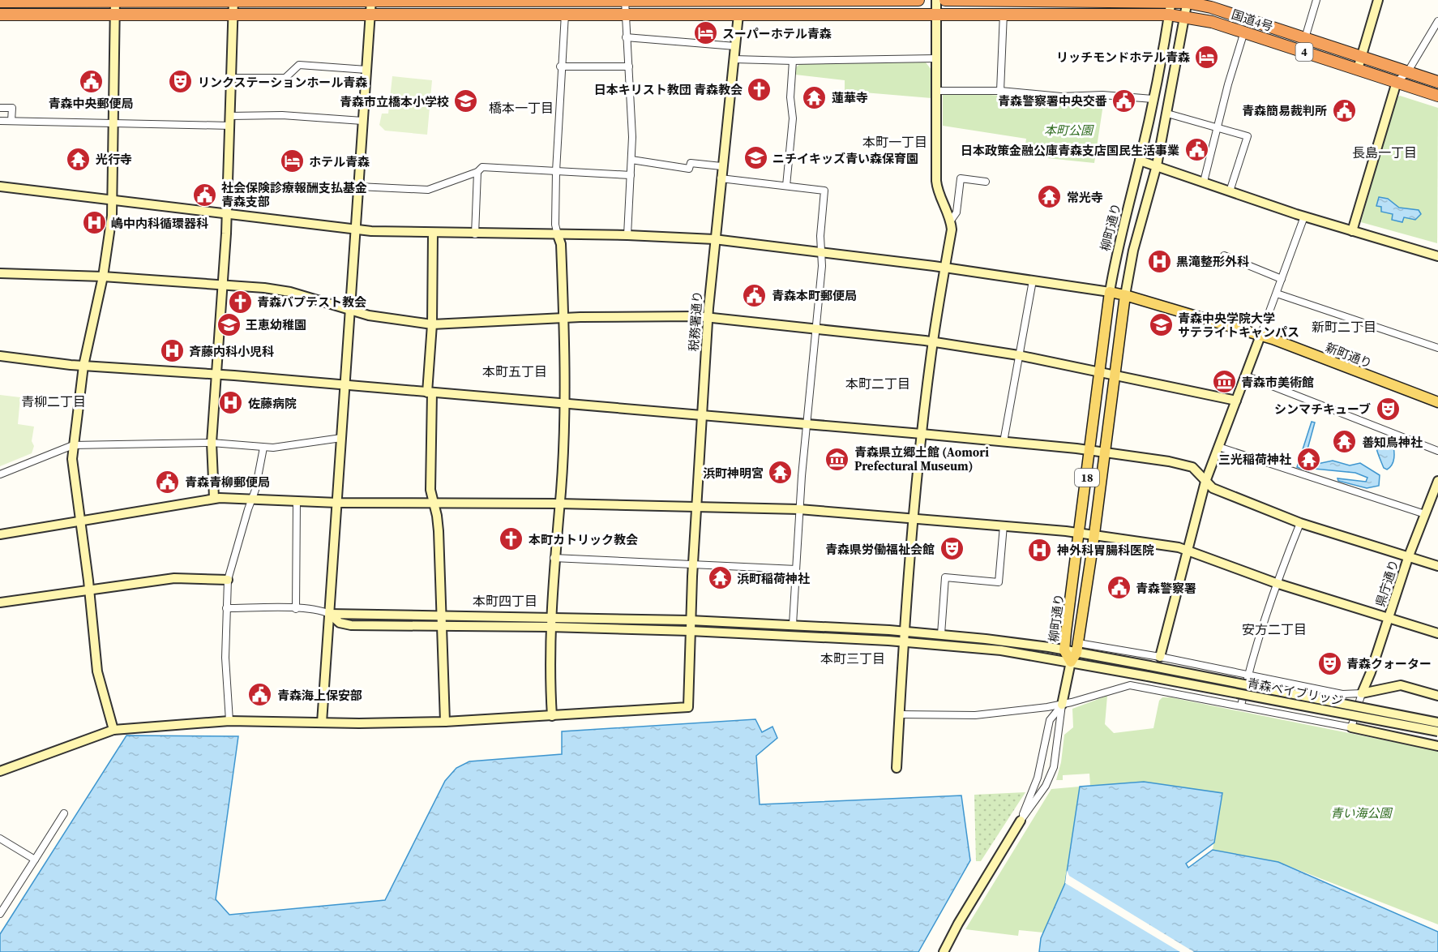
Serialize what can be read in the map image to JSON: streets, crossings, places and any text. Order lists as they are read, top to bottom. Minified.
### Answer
{"streets":{"highway":["国道4号","4"],"main road":["柳町通り","新町通り","18"],"street":["税務署通り","県庁通り","青森ベイブリッジ"]},"crossings":[["国道4号","柳町通り"],["国道4号","税務署通り"],["柳町通り","新町通り"],["柳町通り","青森ベイブリッジ"]],"districts":["橋本一丁目","本町一丁目","長島一丁目","新町二丁目","本町五丁目","本町二丁目","青柳二丁目","本町四丁目","安方二丁目","本町三丁目"],"parks":["本町公園","青い海公園"],"places":{"hotel":["スーパーホテル青森","リッチモンドホテル青森","ホテル青森"],"public building":["青森中央郵便局","青森警察署中央交番","青森簡易裁判所","日本政策金融公庫青森支店国民生活事業","社会保険診療報酬支払基金 青森支部","青森本町郵便局","青森青柳郵便局","青森警察署","青森海上保安部"],"theatre":["リンクステーションホール青森","シンマチキューブ","青森県労働福祉会館","青森クォーター"],"church":["日本キリスト教団 青森教会","青森バプテスト教会","本町カトリック教会"],"temple":["蓮華寺","光行寺","常光寺","善知鳥神社","三光稲荷神社","浜町神明宮","浜町稲荷神社"],"school or university":["青森市立橋本小学校","ニチイキッズ青い森保育園","王恵幼稚園","青森中央学院大学 サテライトキャンパス"],"hospital":["嶋中内科循環器科","黒滝整形外科","斉藤内科小児科","佐藤病院","神外科胃腸科医院"],"museum":["青森市美術館","青森県立郷土館 (Aomori Prefectural Museum)"]}}
